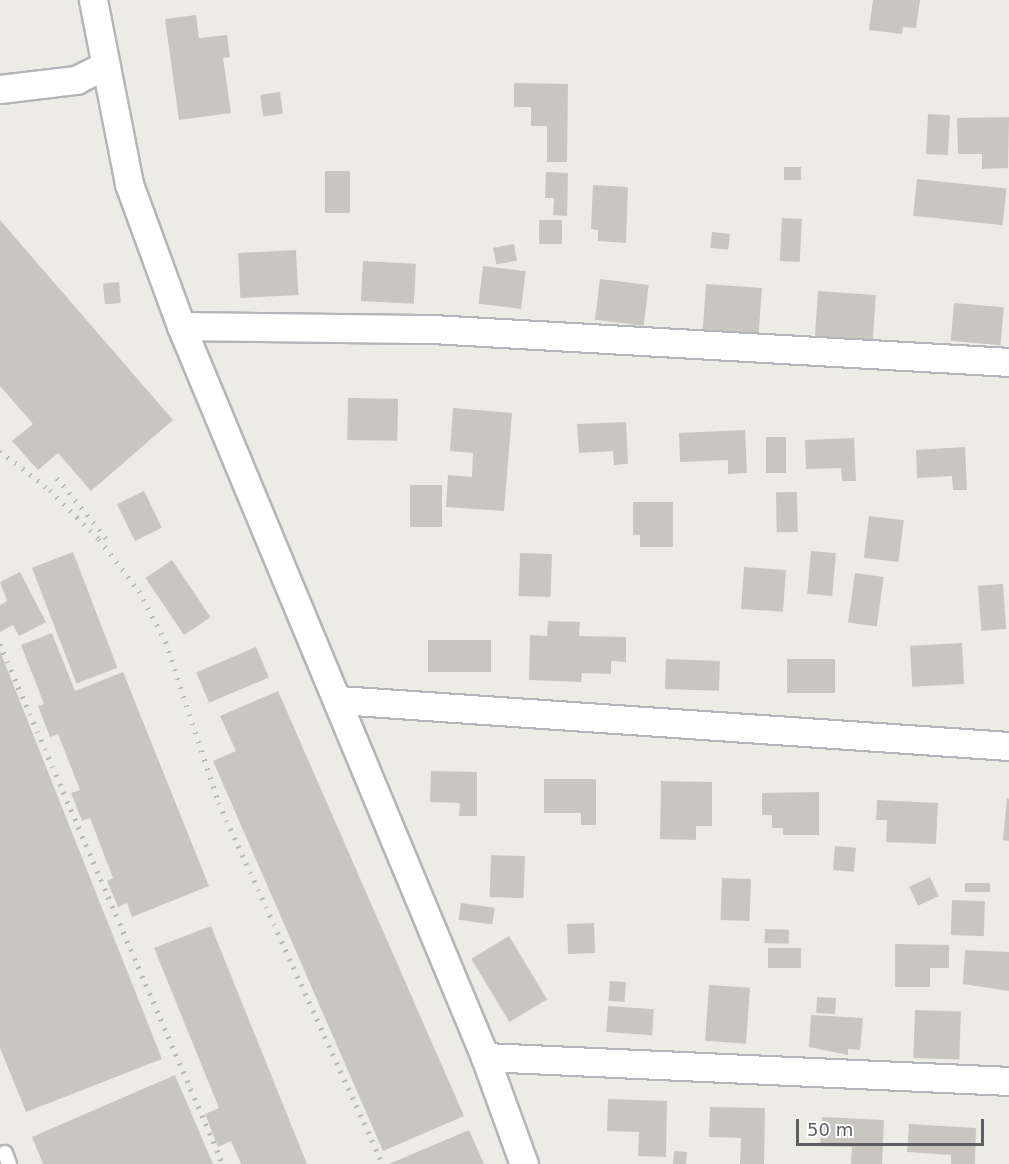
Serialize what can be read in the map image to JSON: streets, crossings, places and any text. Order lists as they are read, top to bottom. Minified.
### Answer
{"scale_bar":"50 m"}
